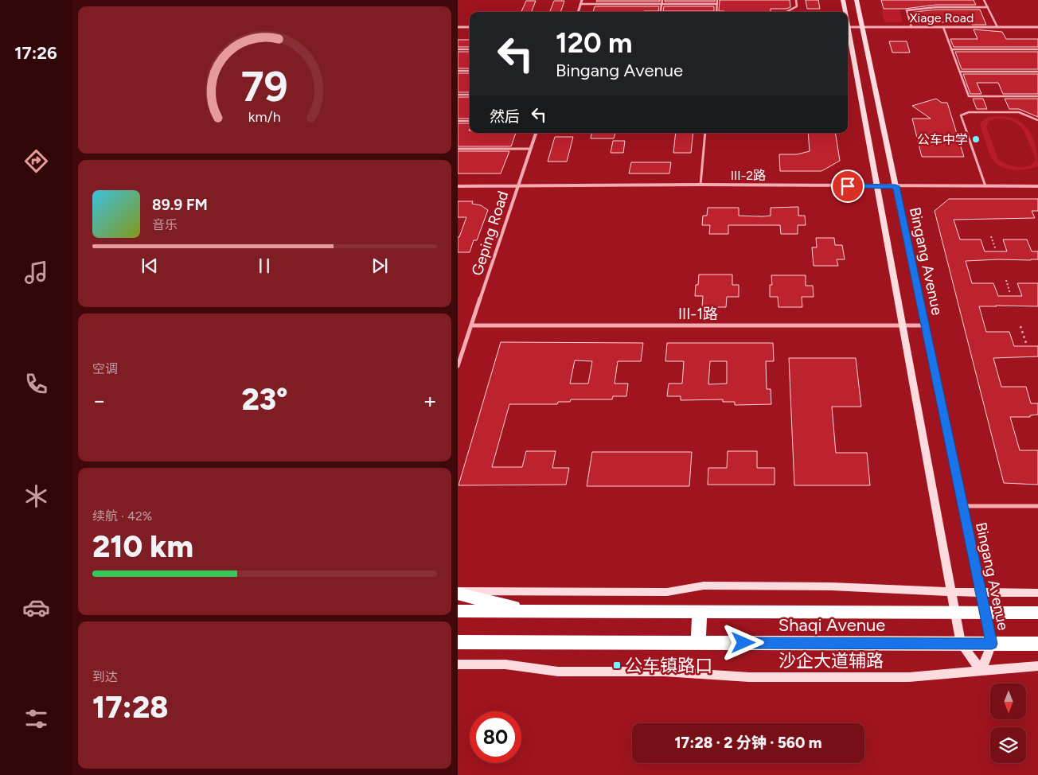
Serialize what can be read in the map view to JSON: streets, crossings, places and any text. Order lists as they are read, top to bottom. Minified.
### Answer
{"streets":{"highway":["Shaqi Avenue"],"main road":["Bingang Avenue","沙企大道辅路"],"street":["Xiage Road","III-2路","Geping Road","III-1路"]},"crossings":[["Xiage Road","Bingang Avenue"],["III-2路","Geping Road"],["III-2路","Bingang Avenue"],["Geping Road","III-1路"],["Bingang Avenue","III-1路"],["Bingang Avenue","Shaqi Avenue"],["Bingang Avenue","沙企大道辅路"]],"places":{"other":["公车中学"],"transit":["公车镇路口"]},"north":"bottom","page":{"tabs":"17:26","turn":["120 m","Bingang Avenue"],"then":"然后","song":["89.9 FM","音乐"],"tile":["空调",["续航 · 42%","210 km"],["到达","17:28"]],"heat":["−","23°","+"],"limit":"80","trip":"17:28 · 2 分钟 · 560 m","gauge":["79","km/h"]}}
